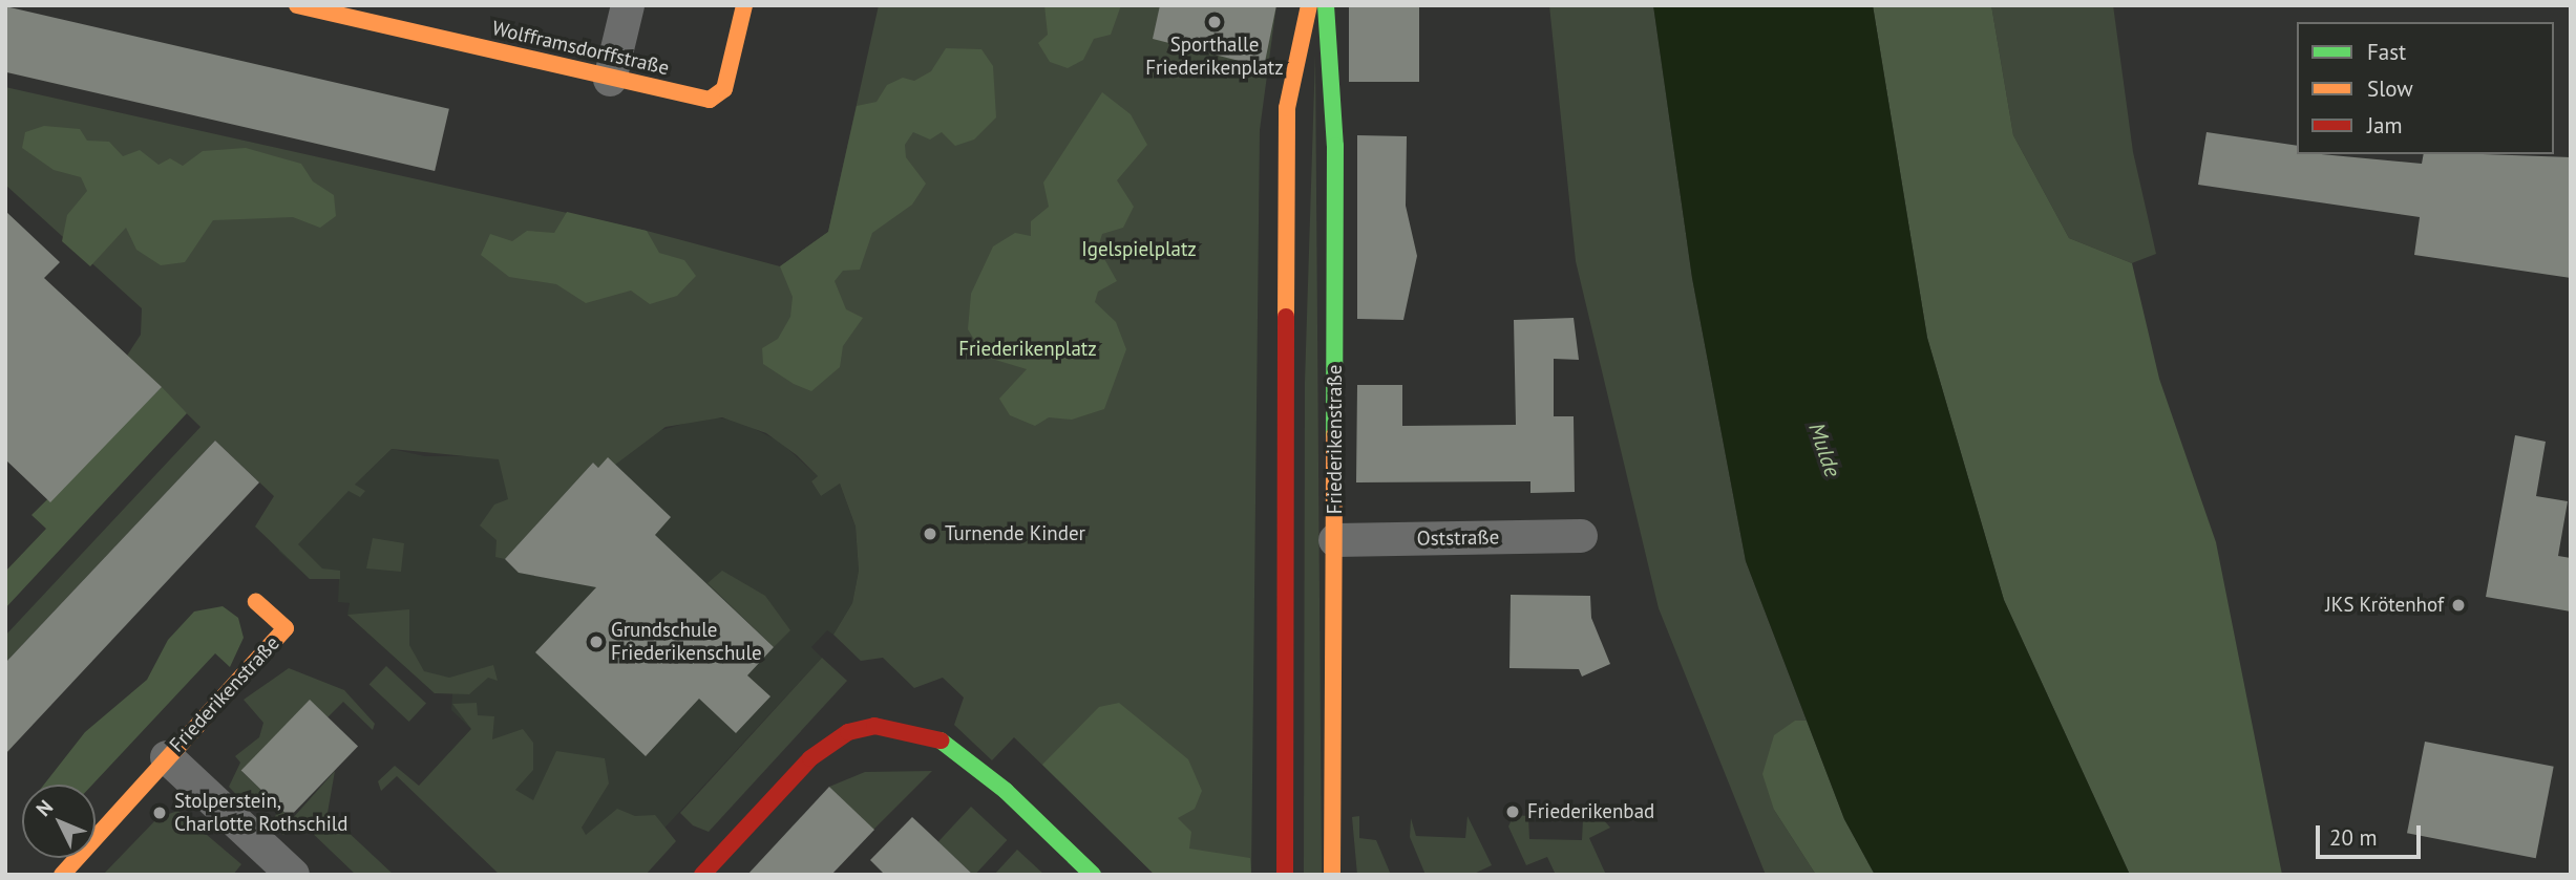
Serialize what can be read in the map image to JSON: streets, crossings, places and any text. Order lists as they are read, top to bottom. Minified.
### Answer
{"streets":{"street":["Wolfframsdorffstraße","Friederikenstraße","Oststraße"]},"crossings":[["Friederikenstraße","Oststraße"]],"water":["Mulde"],"parks":["Igelspielplatz","Friederikenplatz"],"places":["Sporthalle Friederikenplatz","Turnende Kinder","JKS Krötenhof","Grundschule Friederikenschule","Friederikenbad","Stolperstein, Charlotte Rothschild"],"legend":["Fast","Slow","Jam"],"scale_bar":"20 m","north":"top left"}
